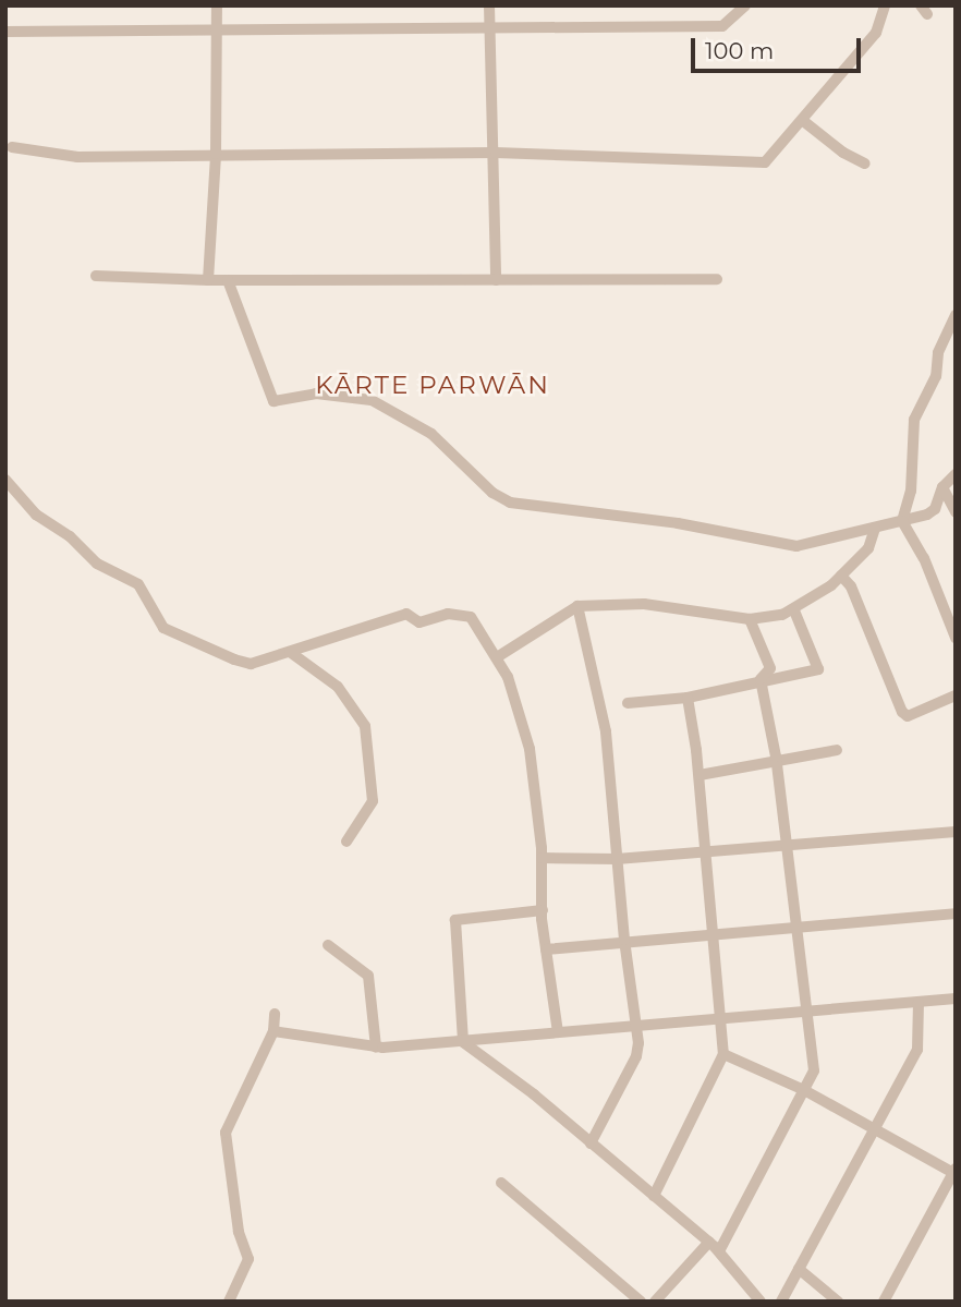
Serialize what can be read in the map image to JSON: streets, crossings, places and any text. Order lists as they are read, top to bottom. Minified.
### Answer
{"districts":["KĀRTE PARWĀN"],"scale_bar":"100 m"}
